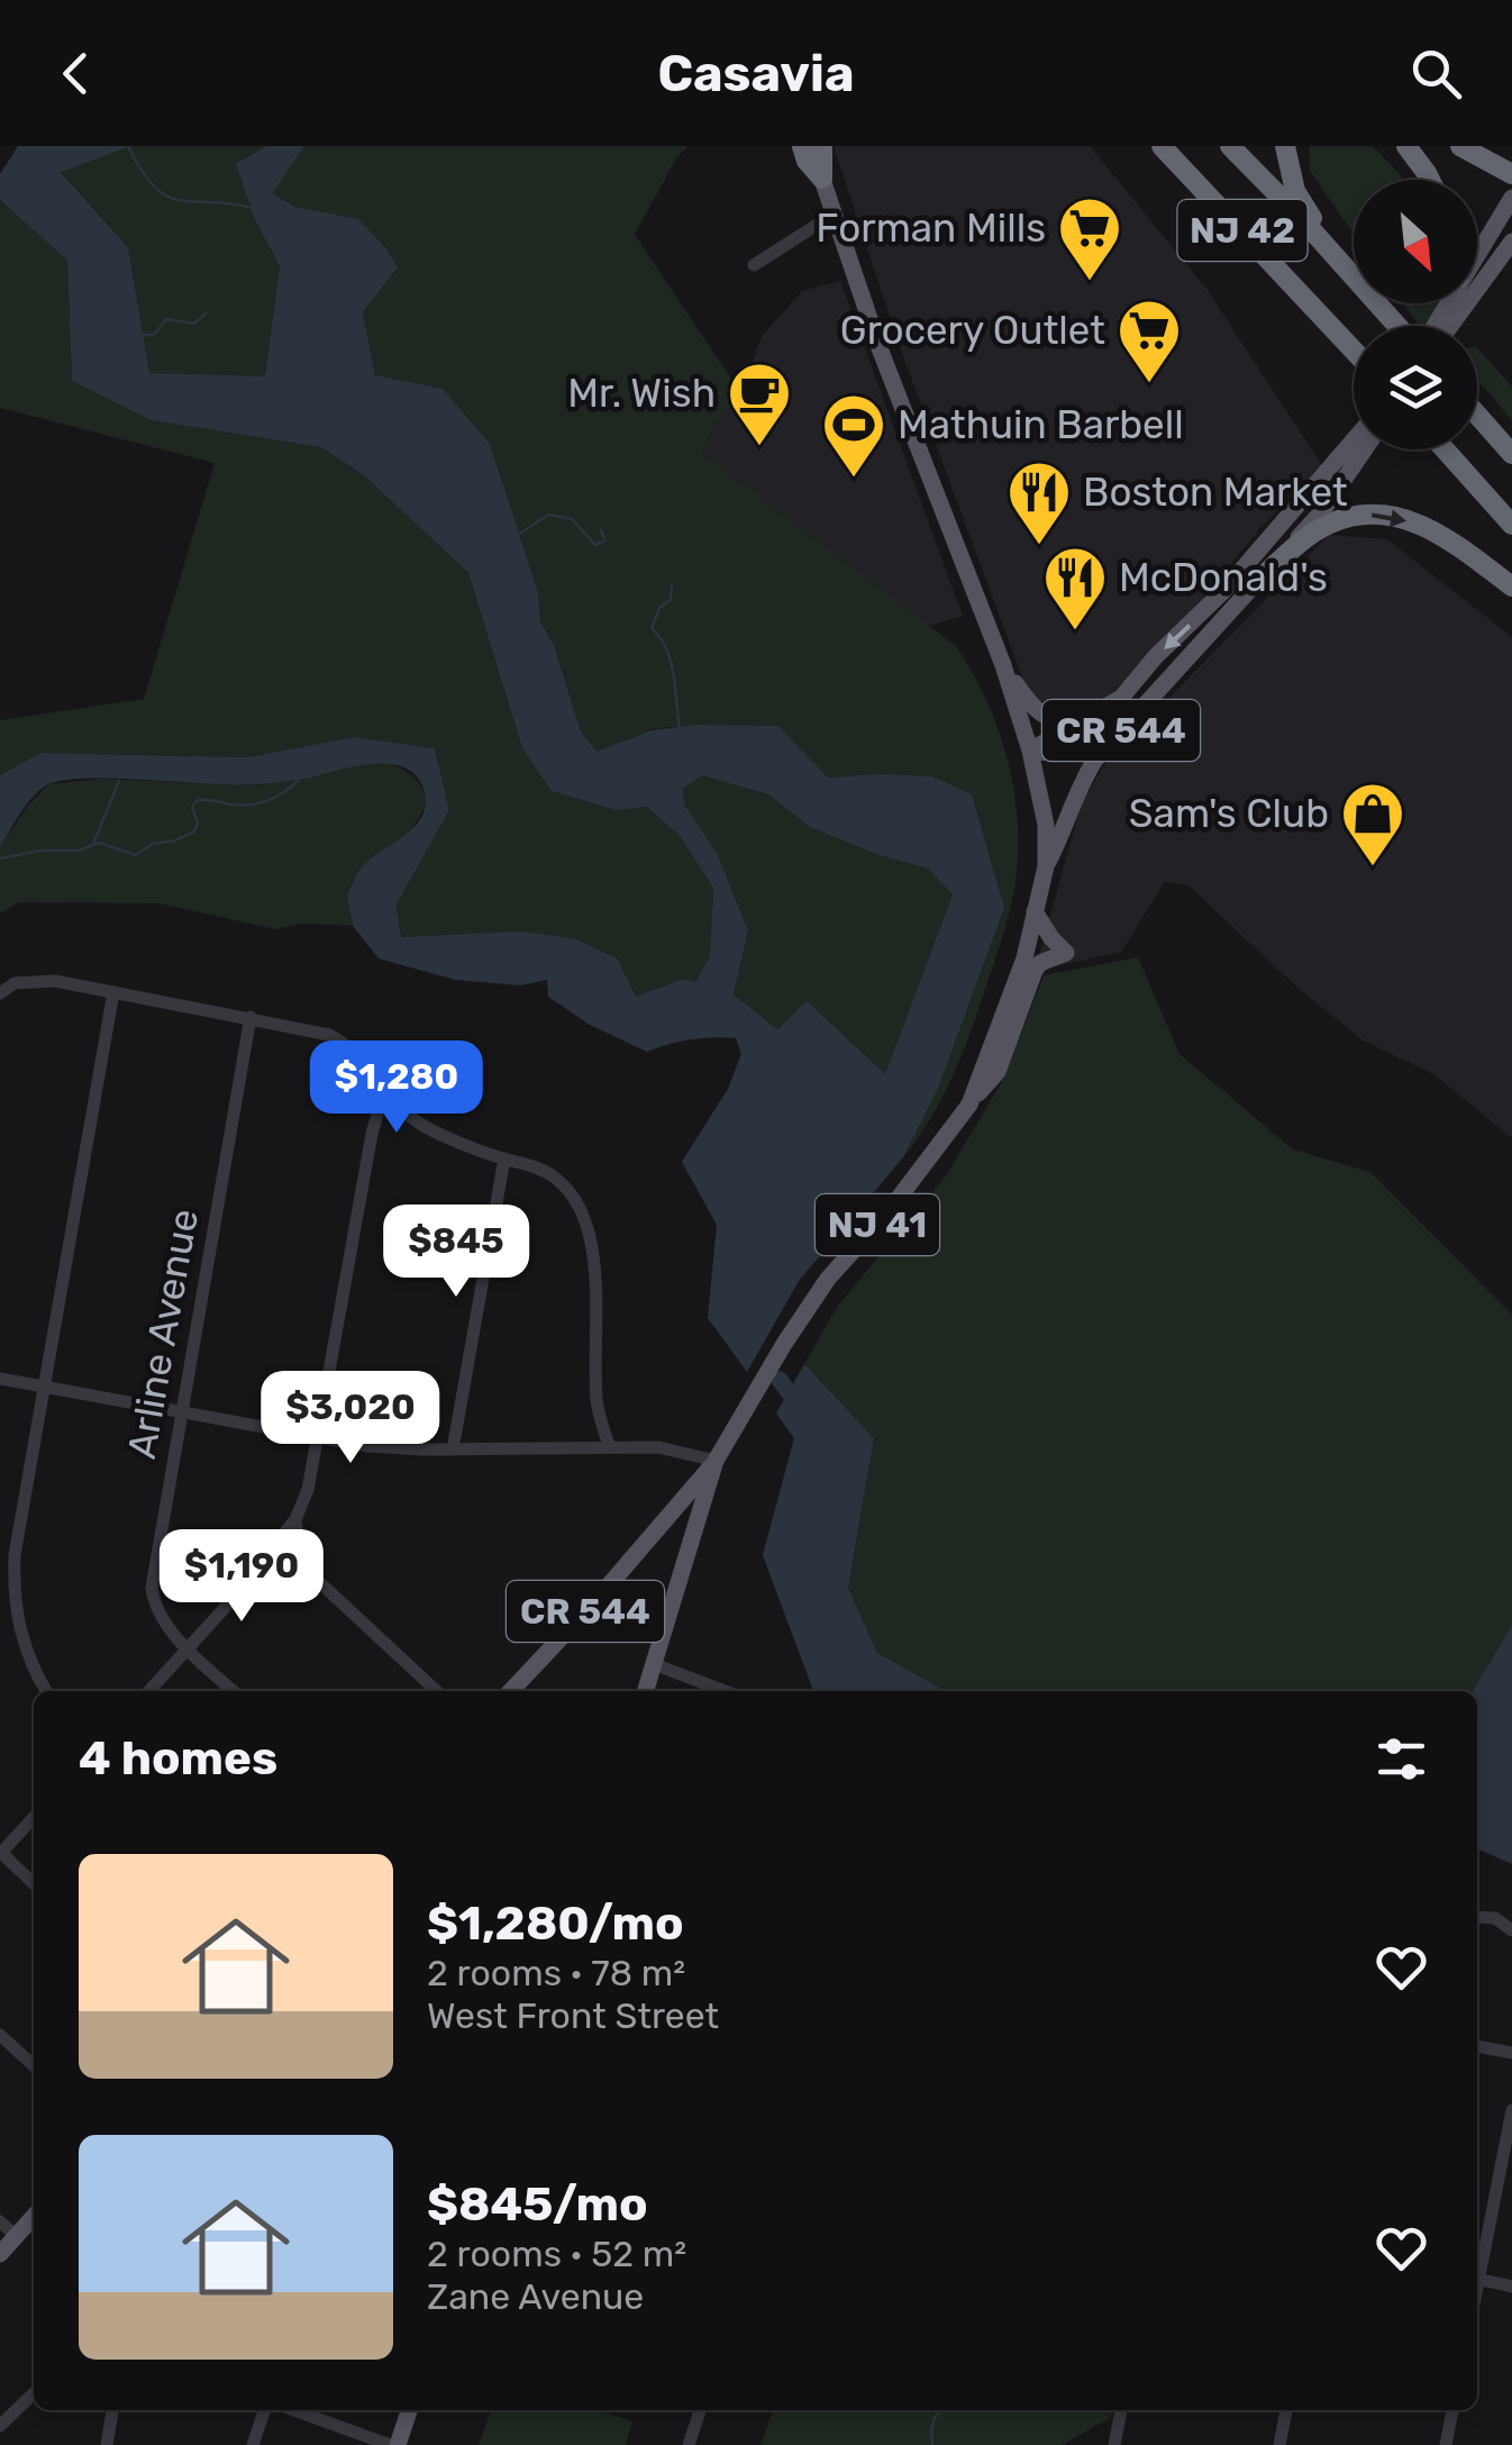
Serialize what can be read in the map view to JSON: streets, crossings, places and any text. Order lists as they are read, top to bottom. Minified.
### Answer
{"streets":{"highway":["NJ 42"],"main road":["CR 544","NJ 41"],"street":["Arline Avenue"]},"crossings":[["CR 544","NJ 41"]],"places":{"supermarket":["Forman Mills","Grocery Outlet"],"cafe":["Mr. Wish"],"sports":["Mathuin Barbell"],"restaurant":["Boston Market","McDonald's"],"shop":["Sam's Club"]},"north":"bottom right","page":{"header":"Casavia","price":["$1,280","$845","$3,020","$1,190"],"heading":"4 homes","list":[{"name":"$1,280/mo","note":"2 rooms · 78 m² · West Front Street"},{"name":"$845/mo","note":"2 rooms · 52 m² · Zane Avenue"}]}}
